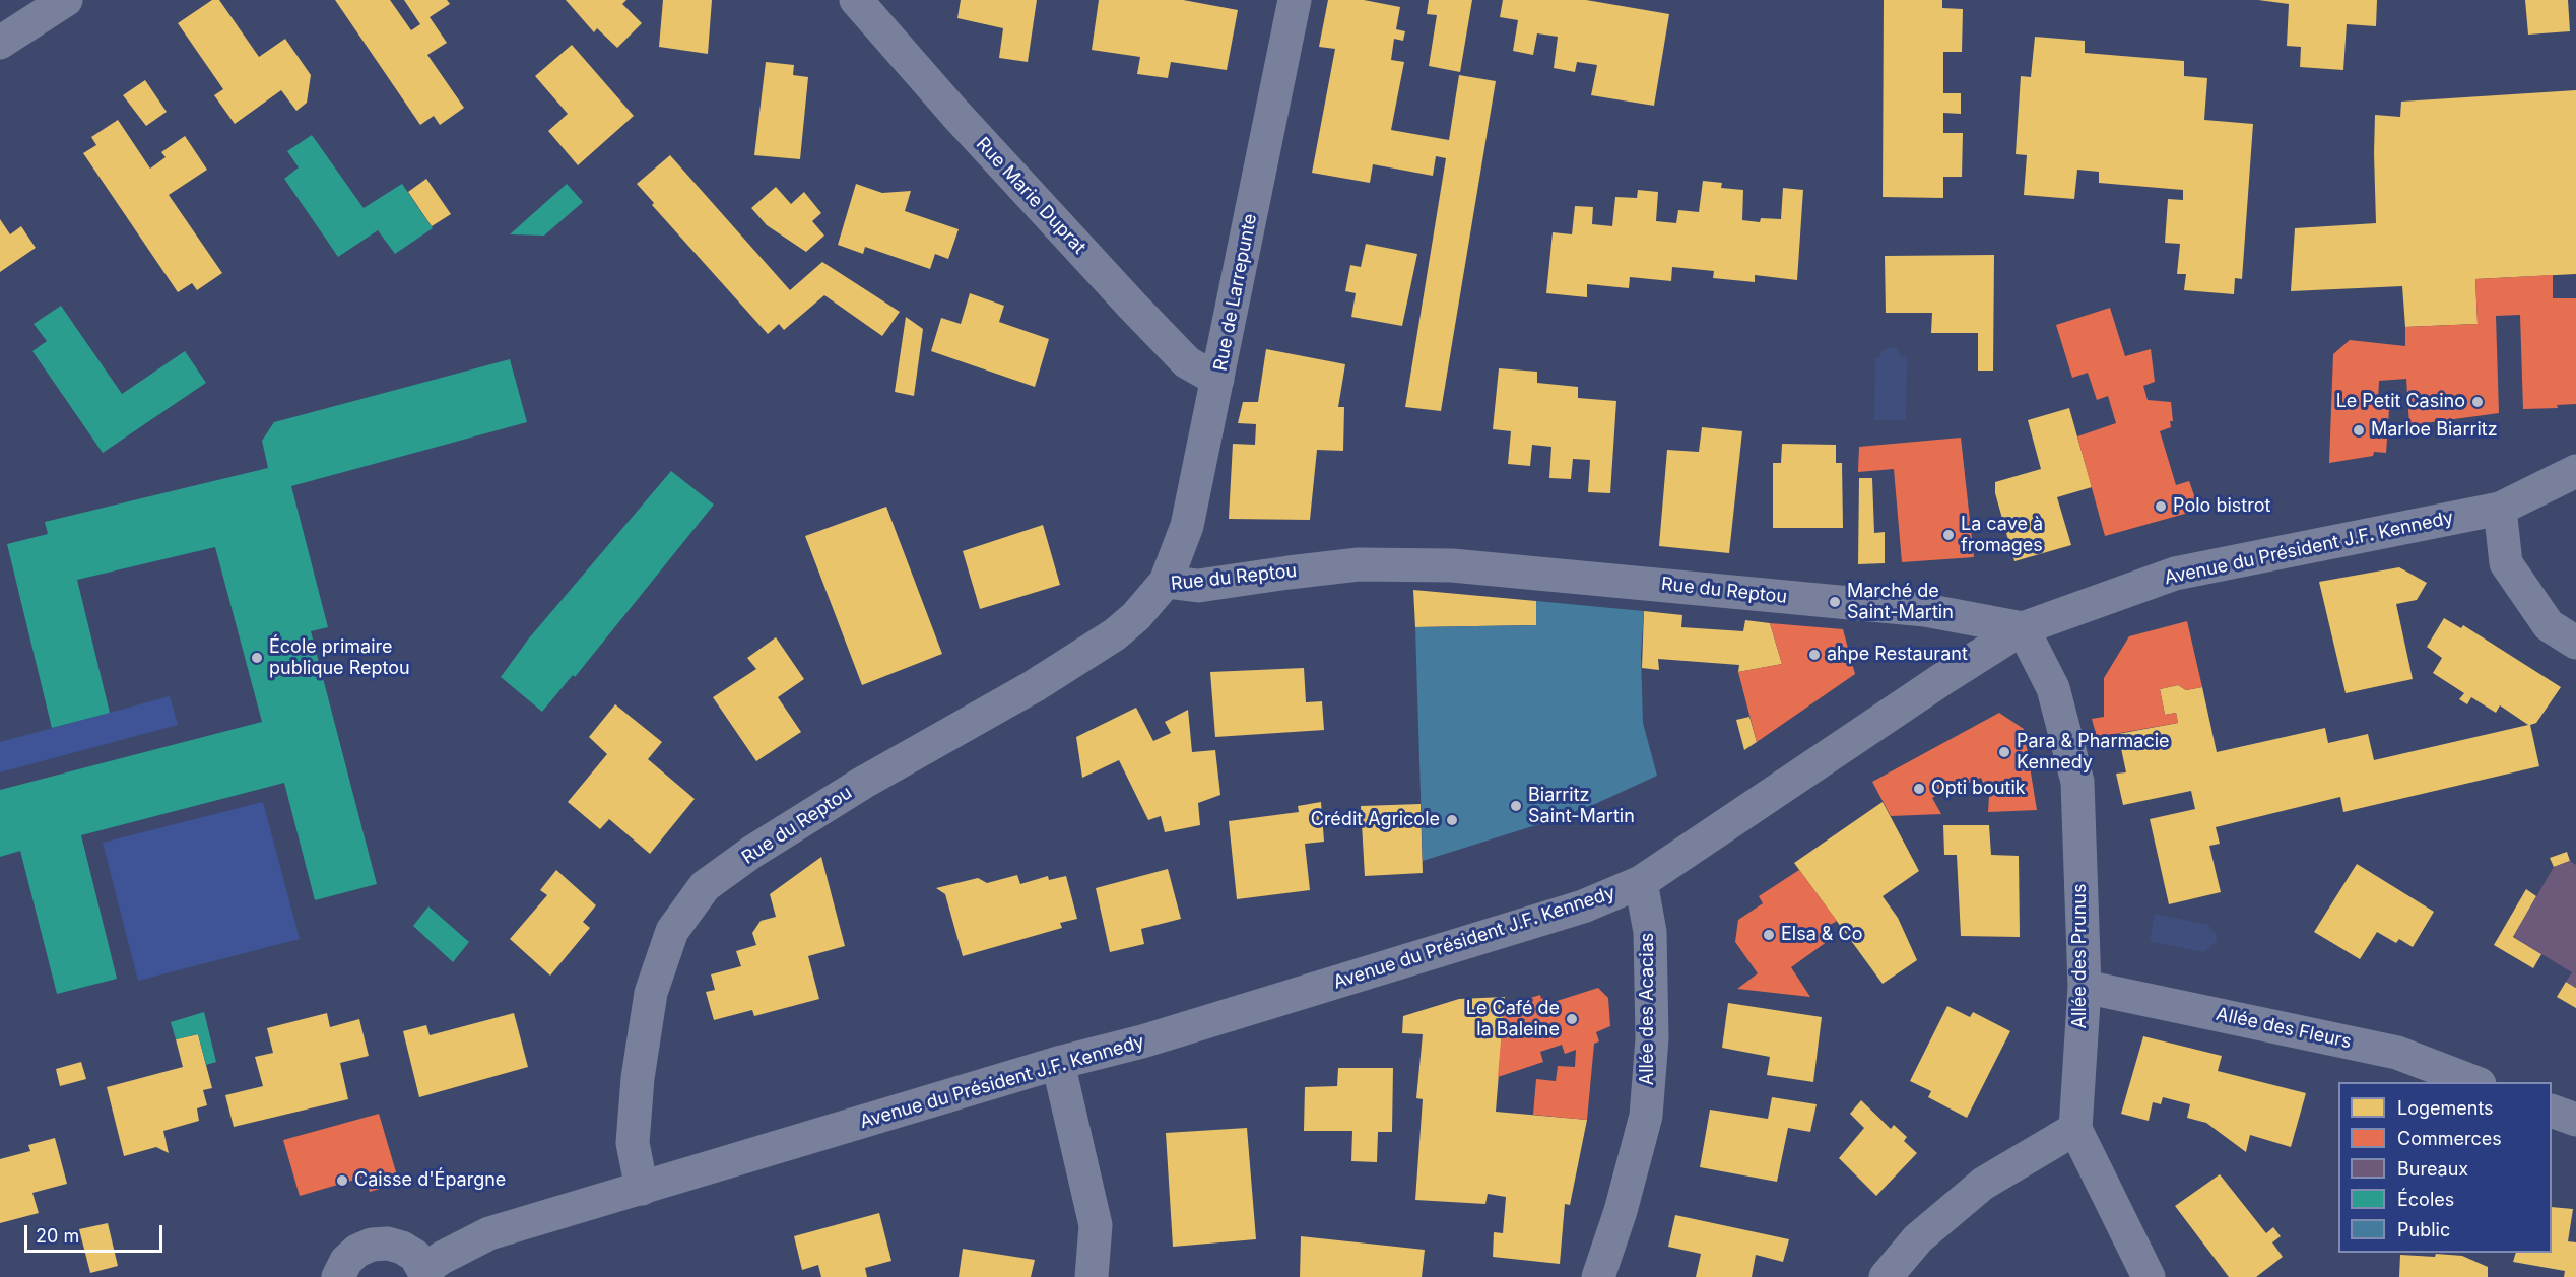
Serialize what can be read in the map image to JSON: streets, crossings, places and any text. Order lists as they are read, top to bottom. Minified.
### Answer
{"streets":{"street":["Rue Marie Duprat","Rue de Larrepunte","Avenue du Président J.F. Kennedy","Rue du Reptou","Allée des Prunus","Allée des Acacias","Allée des Fleurs"]},"crossings":[["Rue Marie Duprat","Rue de Larrepunte"],["Rue de Larrepunte","Rue du Reptou"],["Avenue du Président J.F. Kennedy","Rue du Reptou"],["Avenue du Président J.F. Kennedy","Allée des Prunus"],["Avenue du Président J.F. Kennedy","Allée des Acacias"],["Rue du Reptou","Allée des Prunus"],["Allée des Prunus","Allée des Fleurs"]],"places":["Le Petit Casino","Marloe Biarritz","Polo bistrot","La cave à fromages","Marché de Saint-Martin","ahpe Restaurant","École primaire publique Reptou","Para & Pharmacie Kennedy","Opti boutik","Biarritz Saint-Martin","Crédit Agricole","Elsa & Co","Le Café de la Baleine","Caisse d'Épargne"],"legend":["Logements","Commerces","Bureaux","Écoles","Public"],"scale_bar":"20 m"}
